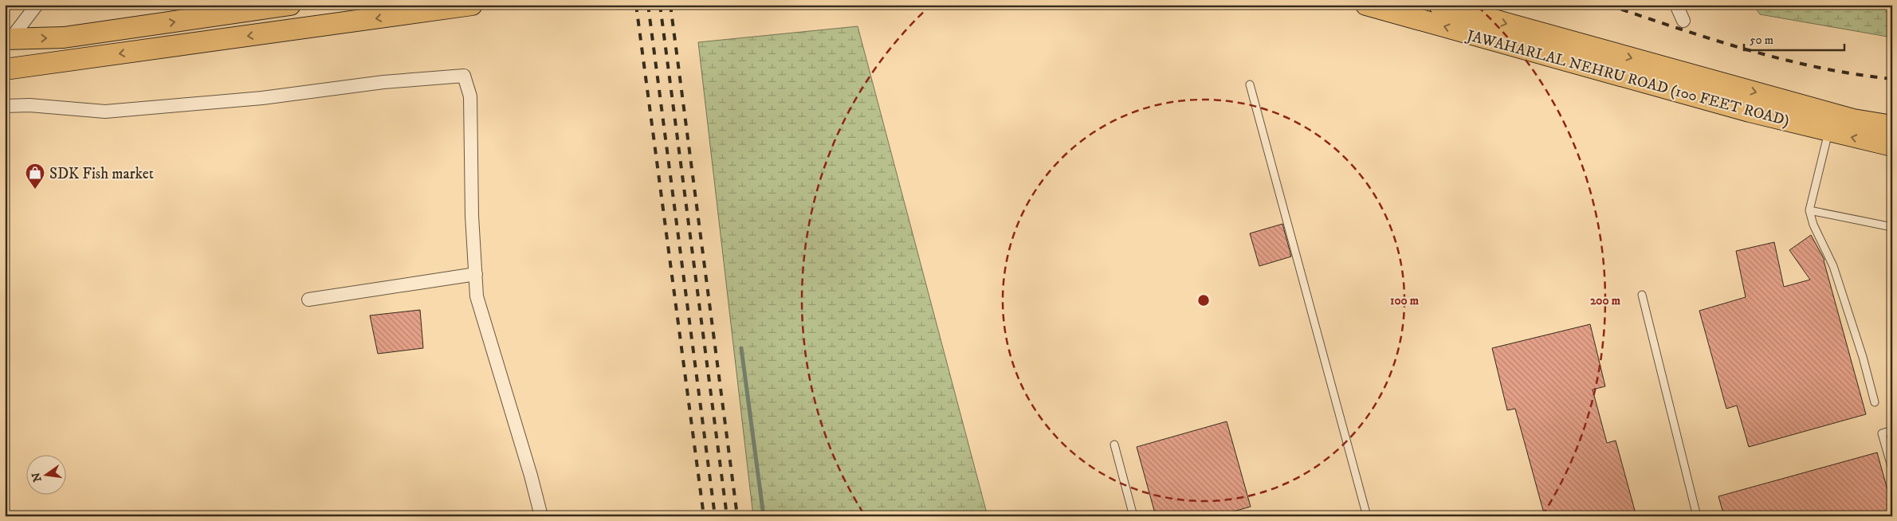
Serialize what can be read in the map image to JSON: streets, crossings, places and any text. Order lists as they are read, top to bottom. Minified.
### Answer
{"streets":{"main road":["JAWAHARLAL NEHRU ROAD (100 FEET ROAD)"]},"places":{"shop":["SDK Fish market"]},"scale_bar":"50 m","north":"left","rings":["100 m","200 m"]}
